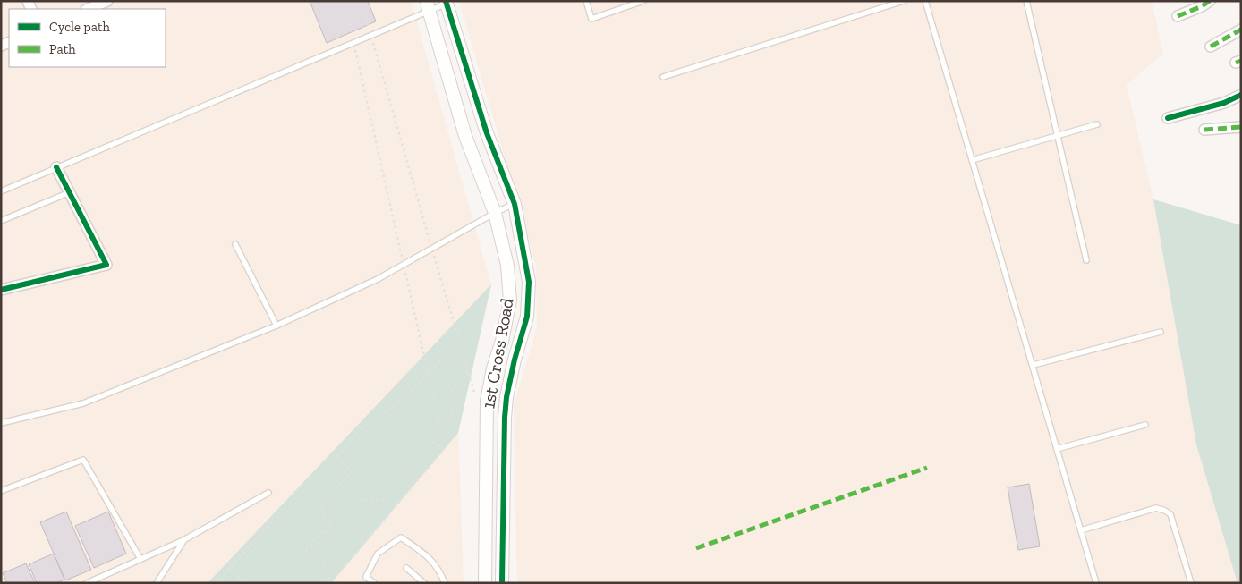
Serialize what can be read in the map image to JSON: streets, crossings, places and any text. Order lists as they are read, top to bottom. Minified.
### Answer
{"streets":{"street":["1st Cross Road"]},"legend":["Cycle path","Path"]}
